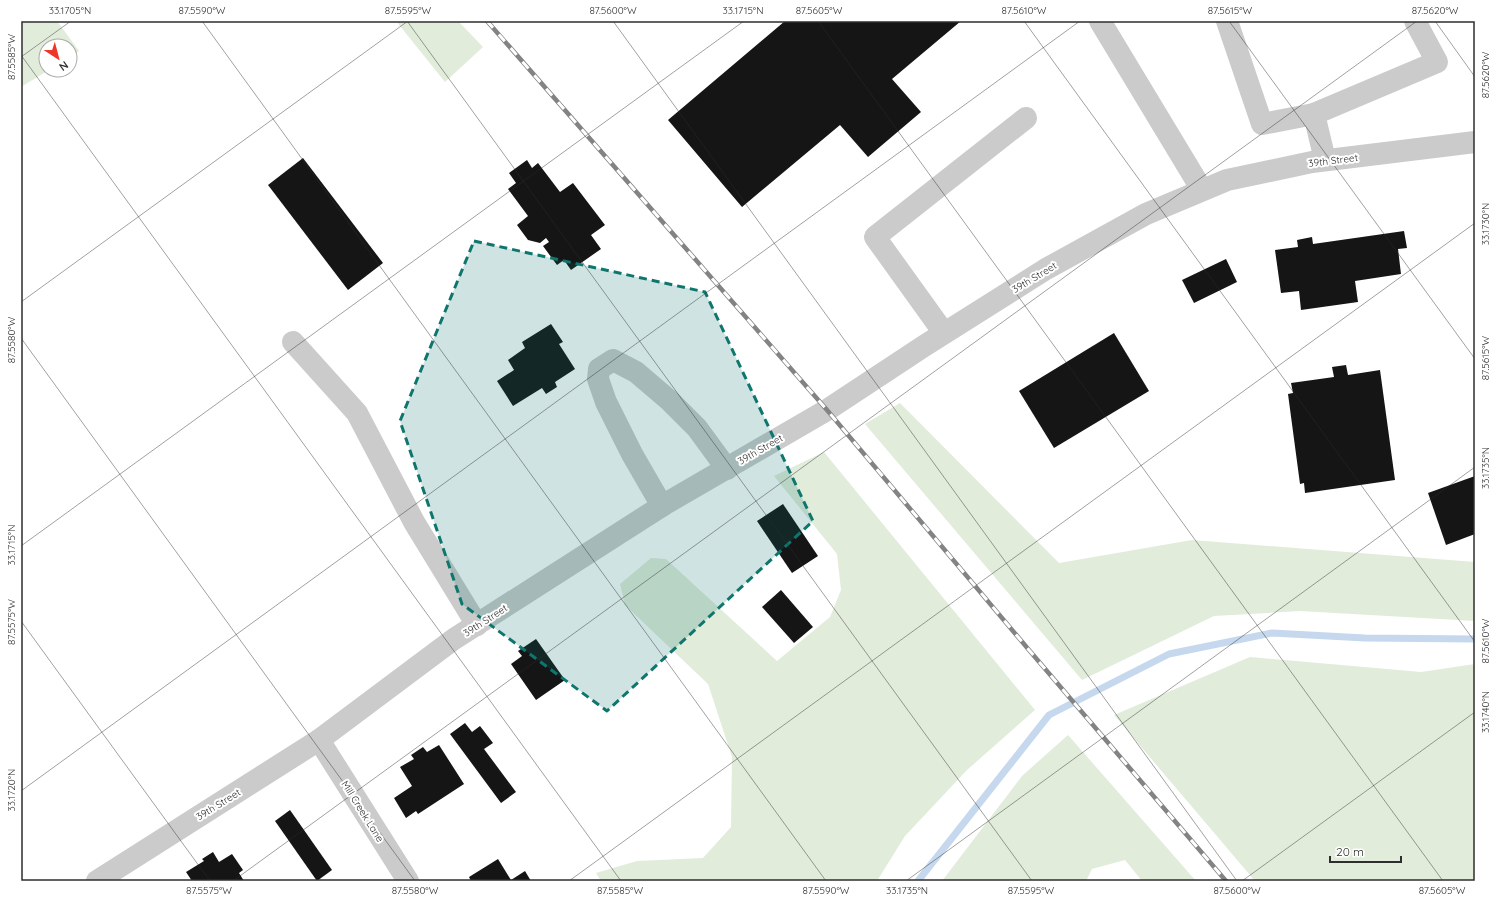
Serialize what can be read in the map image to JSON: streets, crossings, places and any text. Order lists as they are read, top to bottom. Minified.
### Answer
{"streets":{"street":["39th Street","Mill Creek Lane"]},"crossings":[["39th Street","Mill Creek Lane"]],"scale_bar":"20 m","north":"bottom right","coordinates":["33.1705°N","87.5590°W","87.5595°W","87.5600°W","33.1715°N","87.5605°W","87.5610°W","87.5615°W","87.5620°W","87.5585°W","33.1730°N","87.5580°W","33.1735°N","87.5575°W","33.1740°N","33.1720°N"]}
